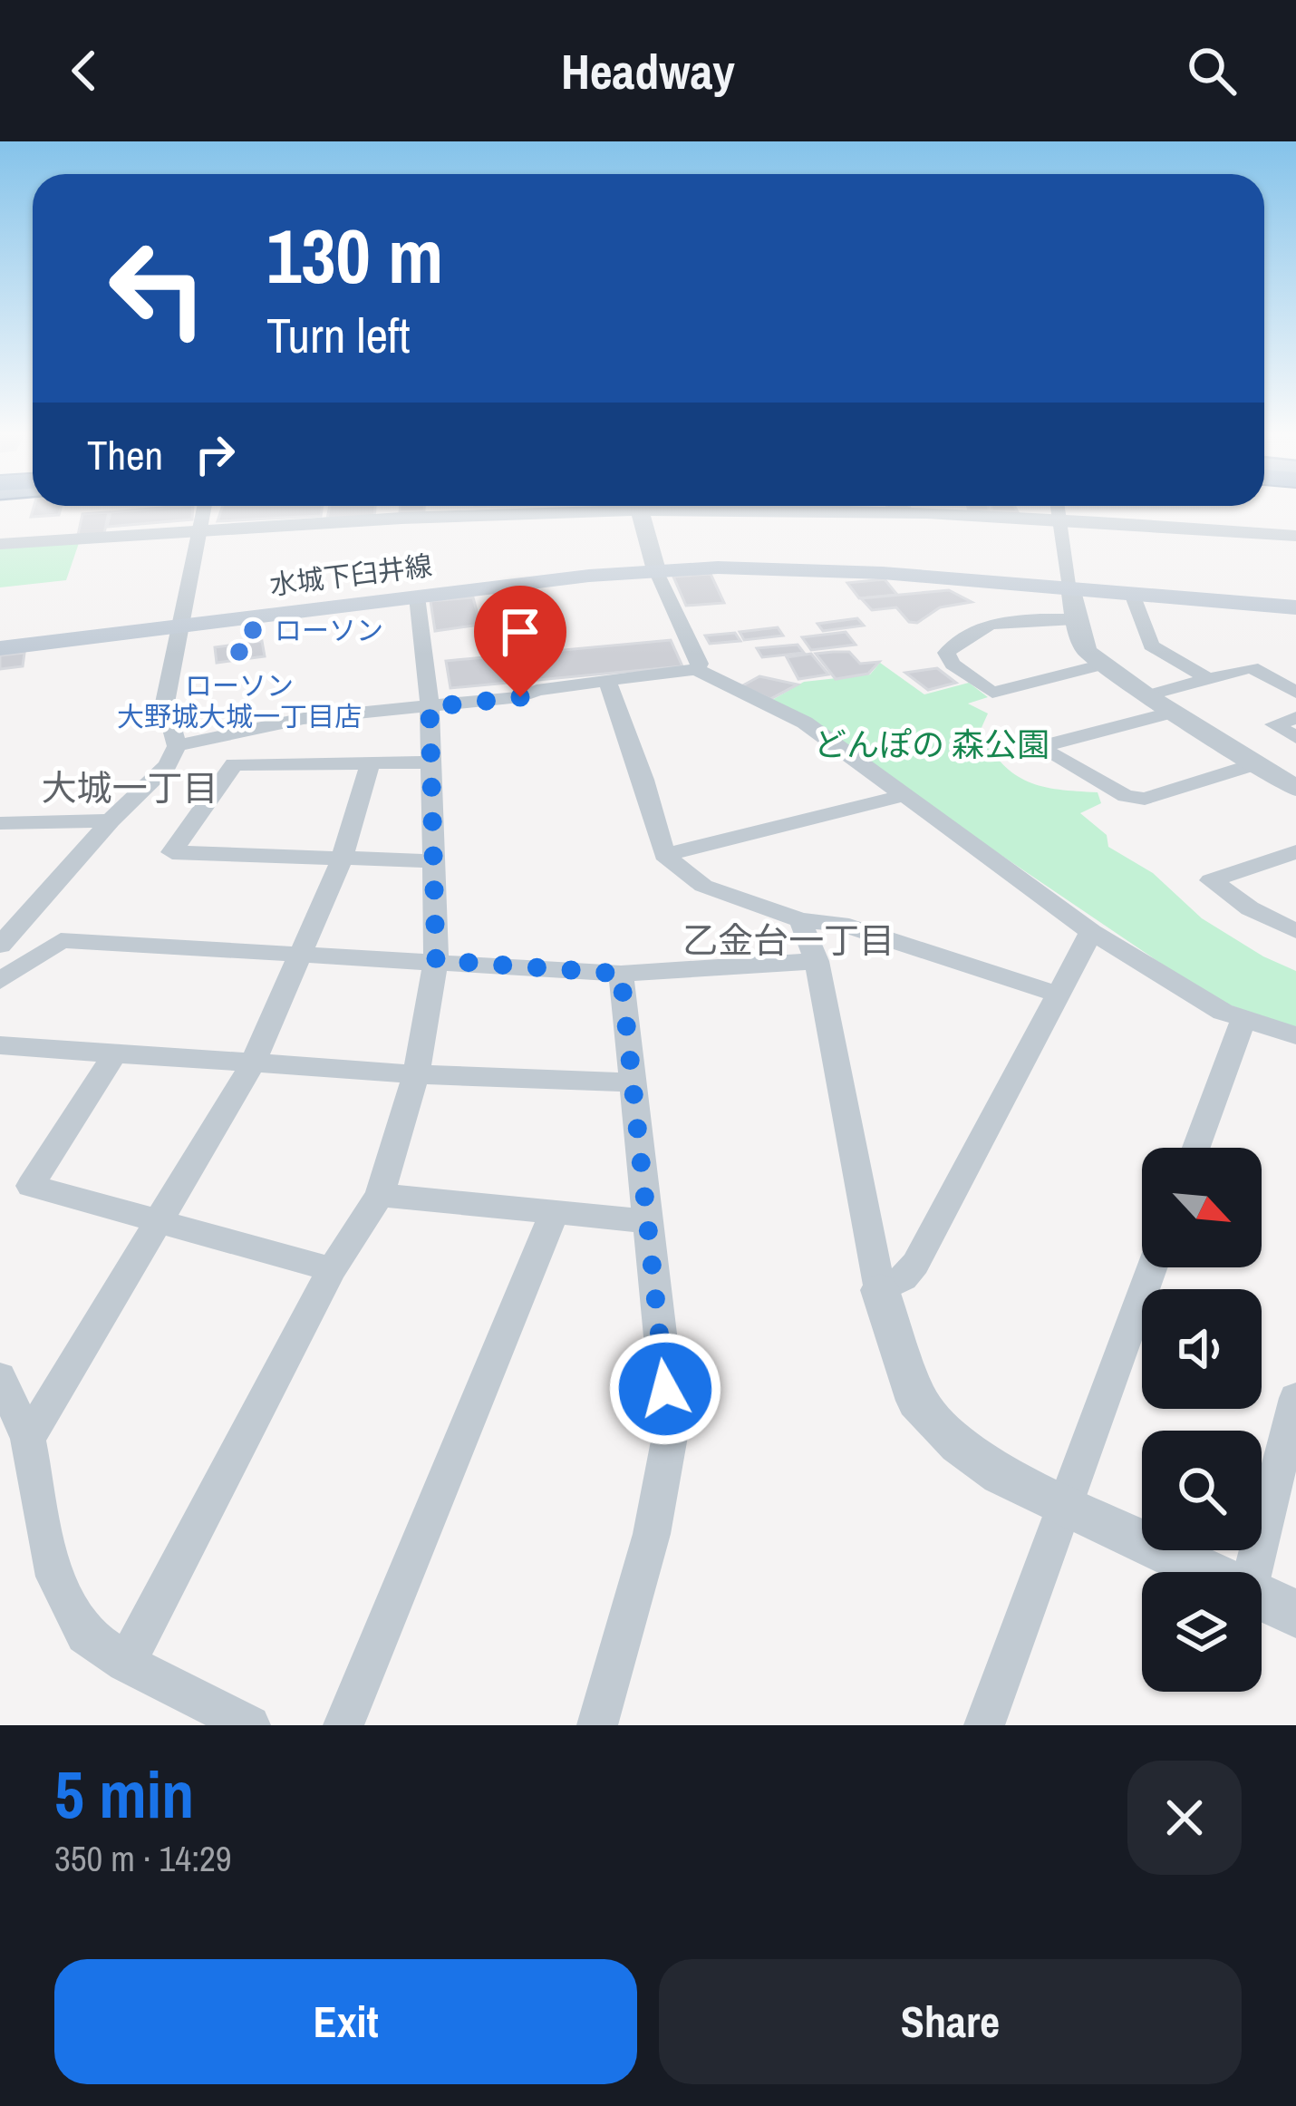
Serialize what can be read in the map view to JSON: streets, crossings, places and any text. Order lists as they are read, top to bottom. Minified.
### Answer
{"streets":{"main road":["水城下臼井線"]},"districts":["大城一丁目","乙金台一丁目"],"parks":["どんぽの 森公園"],"places":["ローソン","ローソン 大野城大城一丁目店"],"north":"bottom right","page":{"header":"Headway","turn":["130 m","Turn left"],"then":"Then","heading":["5 min","350 m · 14:29"],"buttons":["Exit","Share"]}}
